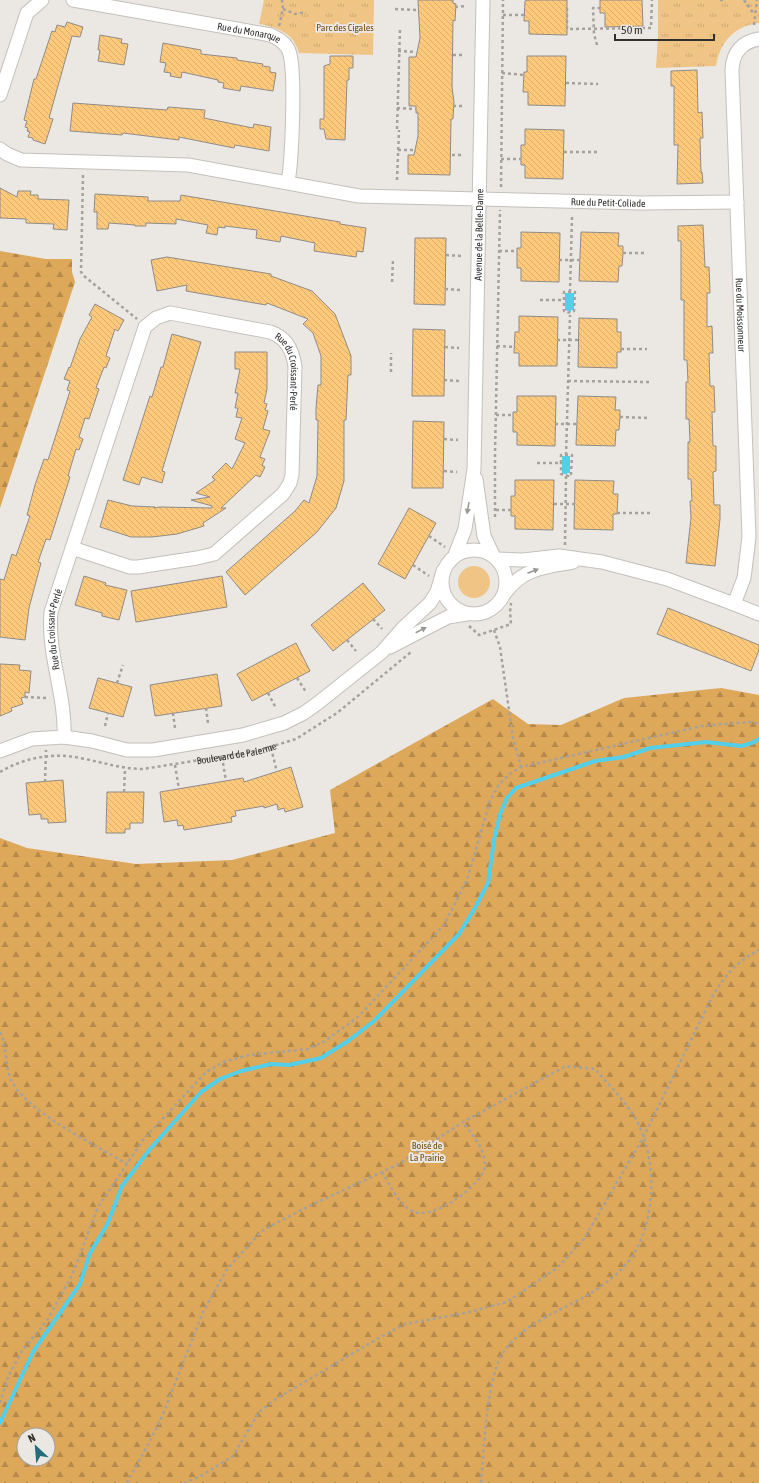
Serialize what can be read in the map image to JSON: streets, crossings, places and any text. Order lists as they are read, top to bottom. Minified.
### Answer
{"streets":{"street":["Rue du Monarque","Rue du Petit-Coliade","Avenue de la Belle-Dame","Rue du Moissonneur","Rue du Croissant-Perlé","Boulevard de Palerme"]},"crossings":[["Rue du Petit-Coliade","Avenue de la Belle-Dame"],["Rue du Petit-Coliade","Rue du Moissonneur"],["Avenue de la Belle-Dame","Boulevard de Palerme"],["Rue du Croissant-Perlé","Boulevard de Palerme"]],"parks":["Parc des Cigales","Boisé de La Prairie"],"scale_bar":"50 m","north":"top left"}
